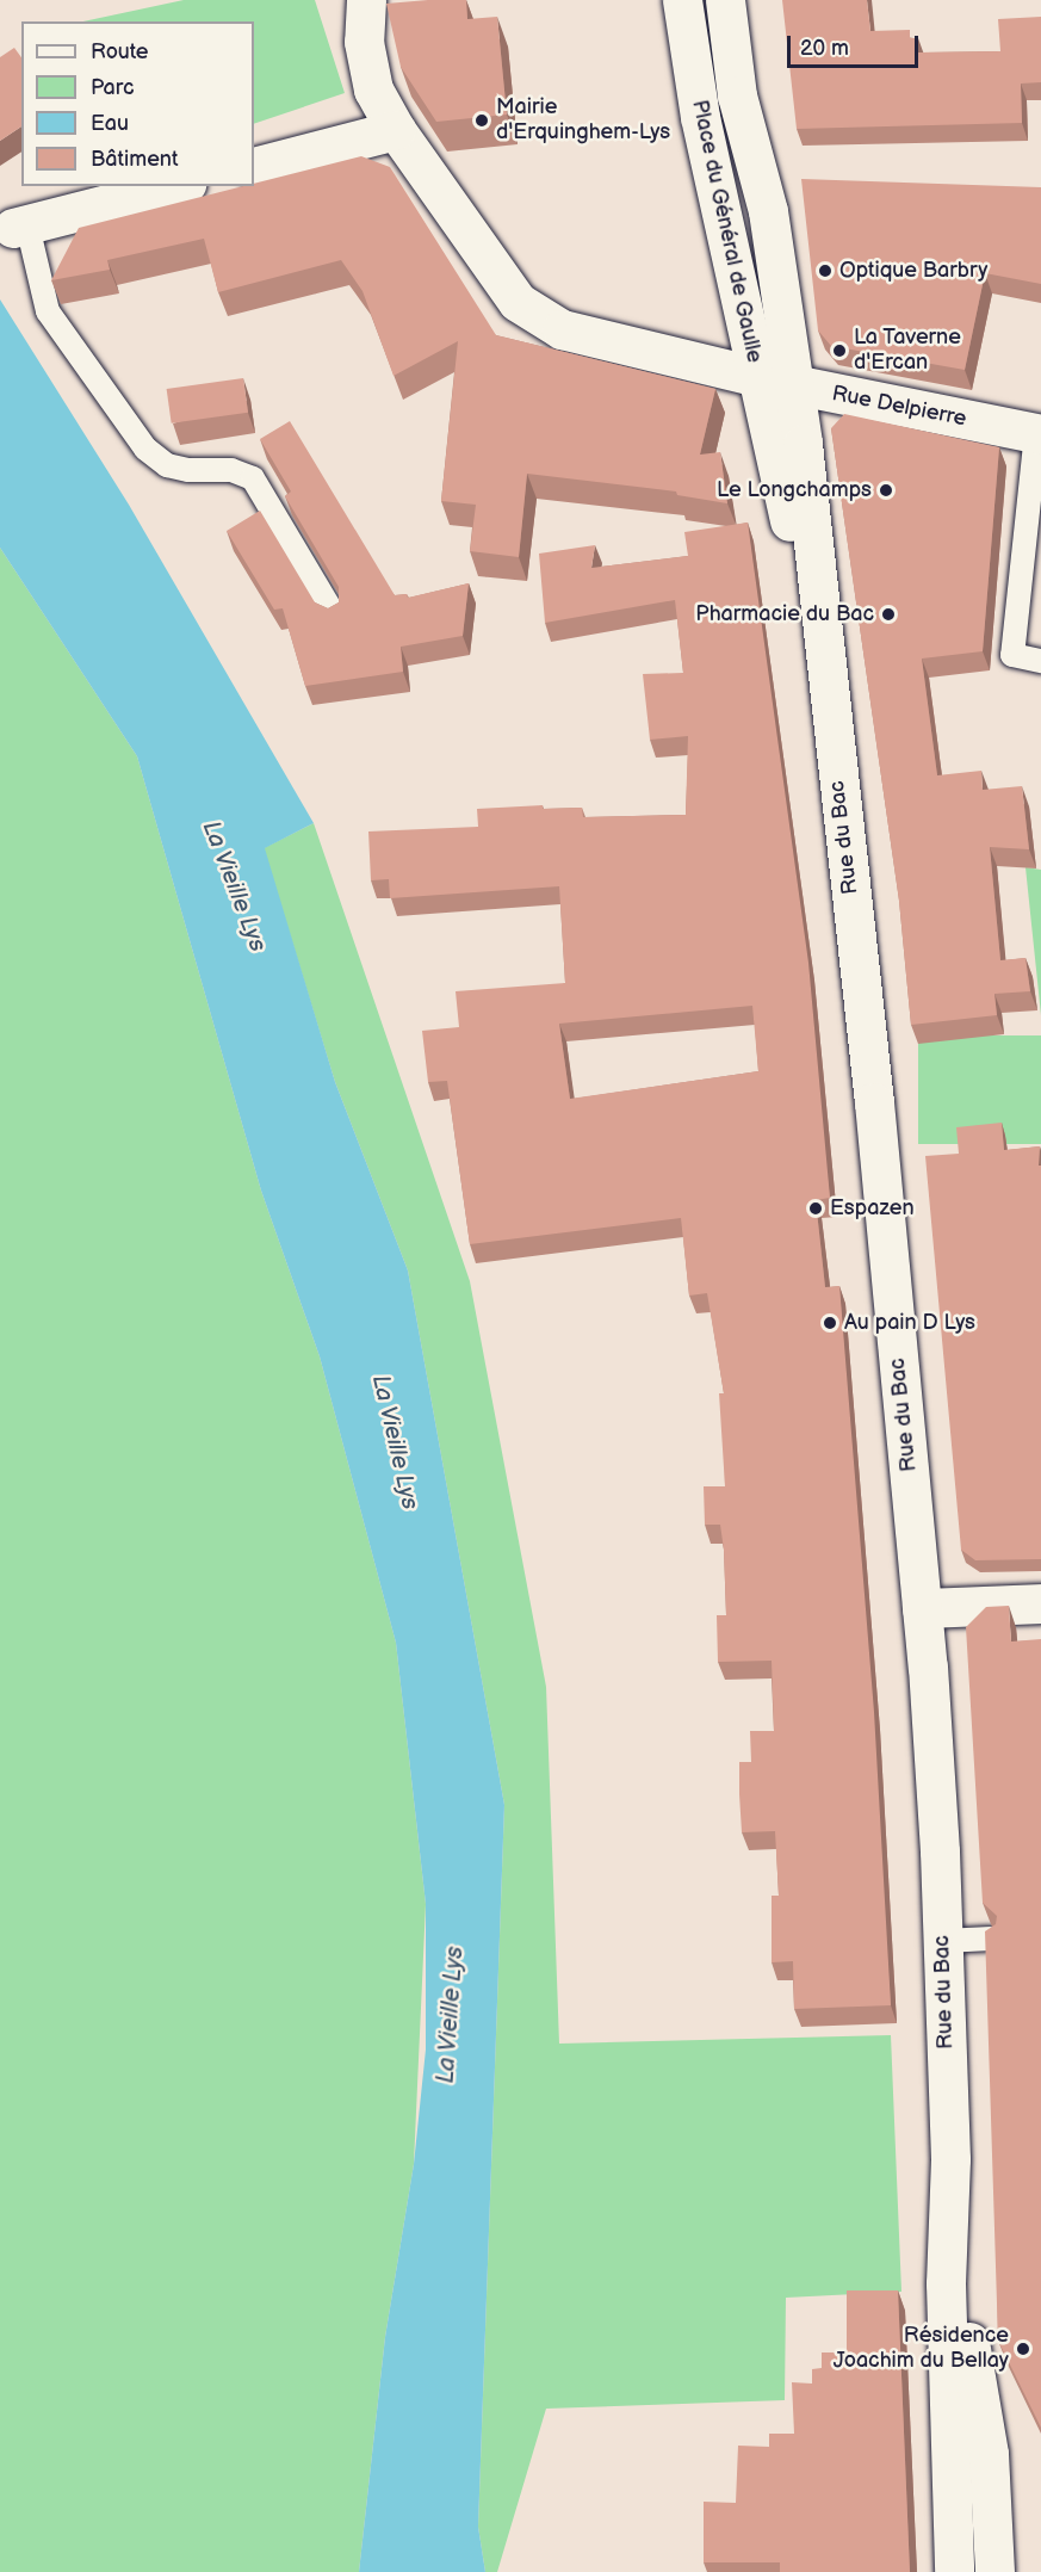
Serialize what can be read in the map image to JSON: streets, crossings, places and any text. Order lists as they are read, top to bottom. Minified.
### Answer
{"streets":{"main road":["Place du Général de Gaulle","Rue Delpierre","Rue du Bac"]},"crossings":[["Place du Général de Gaulle","Rue Delpierre"],["Place du Général de Gaulle","Rue du Bac"],["Rue Delpierre","Rue du Bac"]],"water":["La Vieille Lys"],"places":["Mairie d'Erquinghem-Lys","Optique Barbry","La Taverne d'Ercan","Le Longchamps","Pharmacie du Bac","Espazen","Au pain D Lys","Résidence Joachim du Bellay"],"legend":["Route","Parc","Eau","Bâtiment"],"scale_bar":"20 m"}
